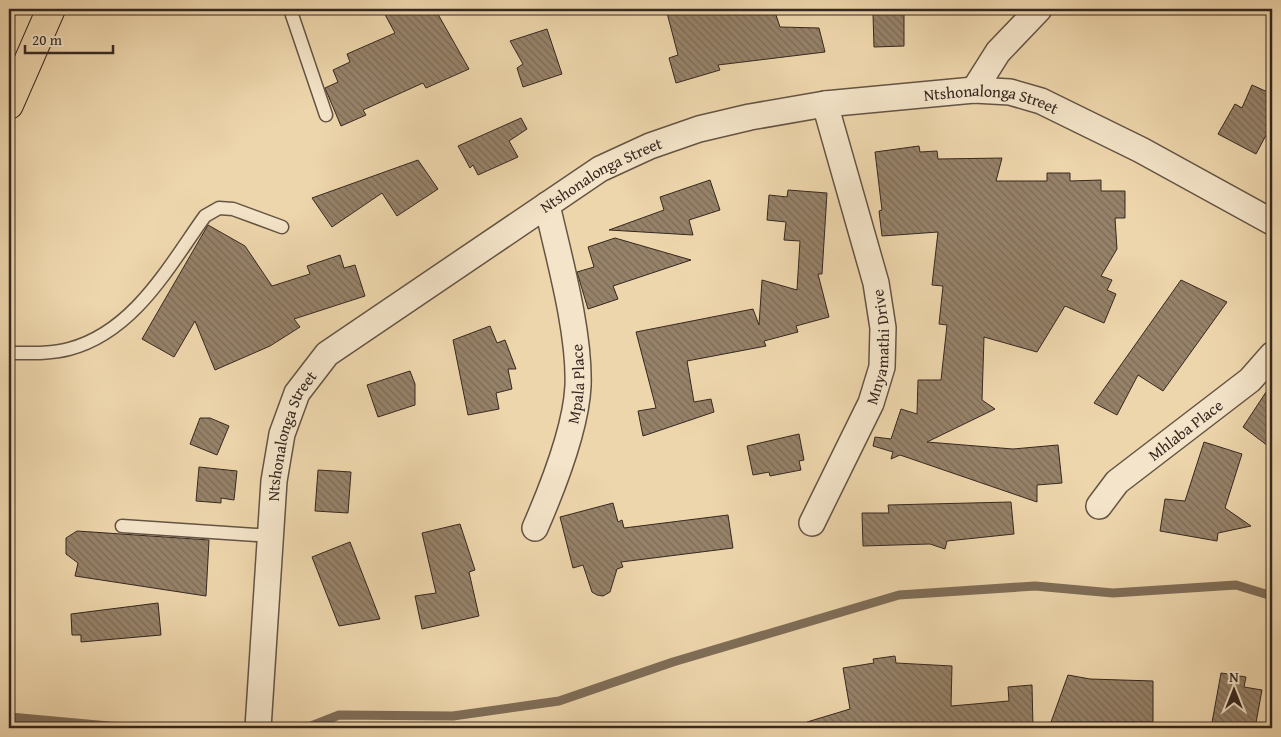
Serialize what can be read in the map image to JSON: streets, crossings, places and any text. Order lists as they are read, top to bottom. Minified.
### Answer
{"streets":{"street":["Ntshonalonga Street","Mnyamathi Drive","Mpala Place","Mhlaba Place"]},"crossings":[["Ntshonalonga Street","Mnyamathi Drive"],["Ntshonalonga Street","Mpala Place"]],"scale_bar":"20 m","north":"top"}
